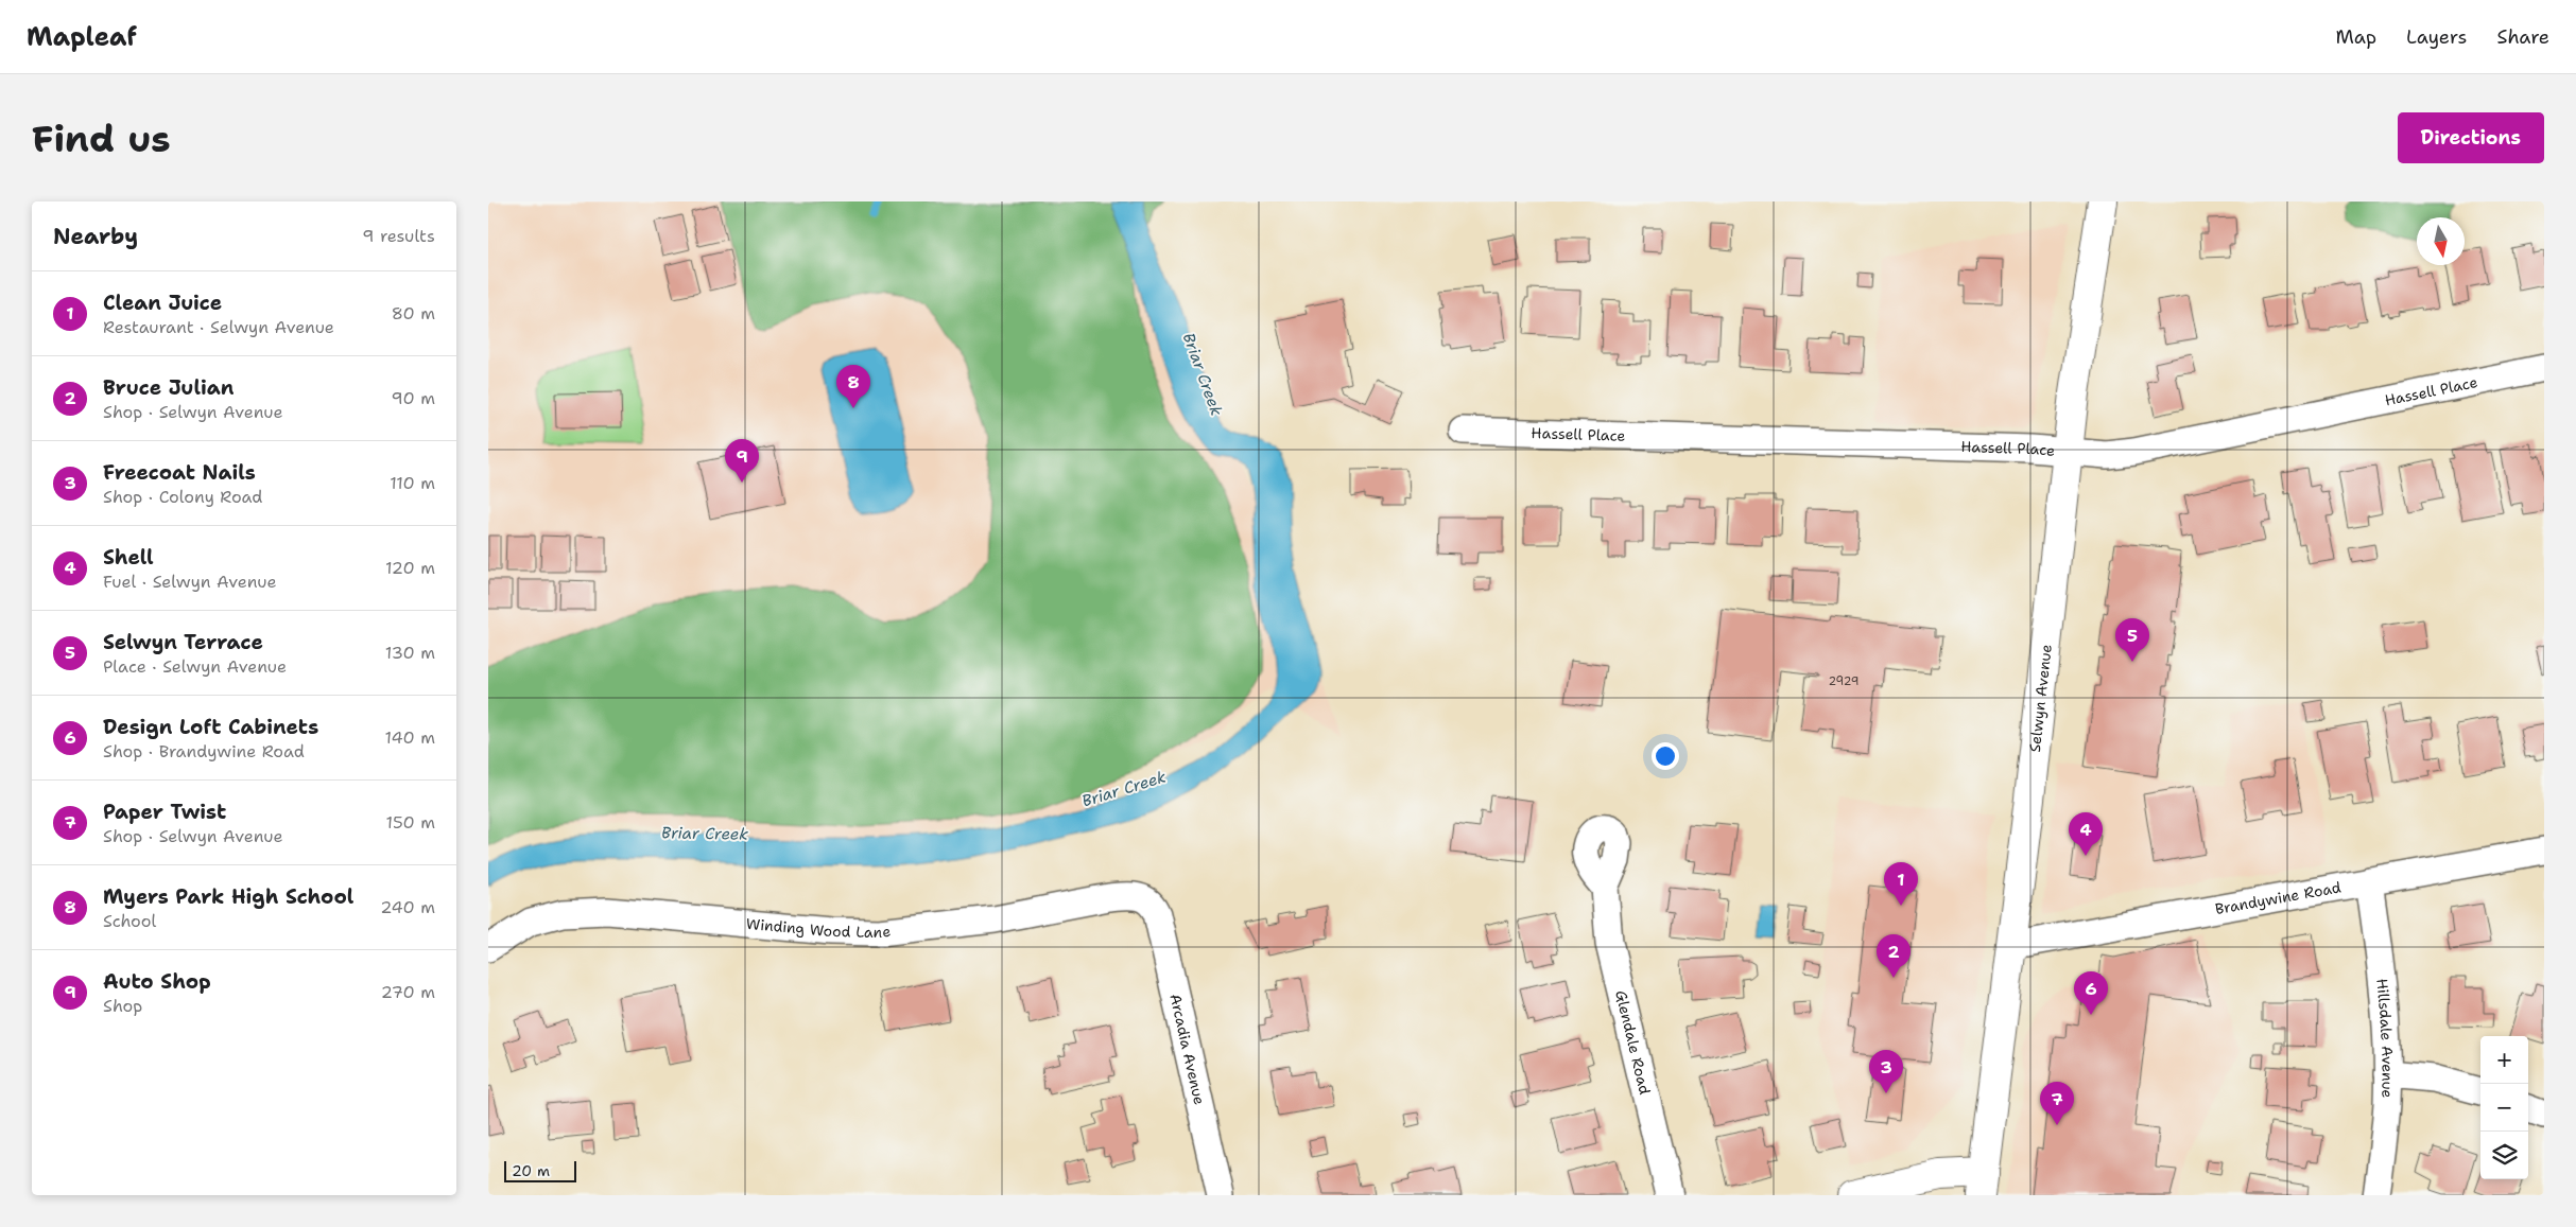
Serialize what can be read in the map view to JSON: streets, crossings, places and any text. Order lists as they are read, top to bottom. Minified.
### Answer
{"streets":{"street":["Hassell Place","Selwyn Avenue","Brandywine Road","Winding Wood Lane","Hillsdale Avenue","Glendale Road","Arcadia Avenue"]},"crossings":[["Hassell Place","Selwyn Avenue"],["Selwyn Avenue","Brandywine Road"],["Brandywine Road","Hillsdale Avenue"],["Winding Wood Lane","Arcadia Avenue"]],"water":["Briar Creek"],"house_numbers":["2929"],"scale_bar":"20 m","north":"bottom","page":{"header":"Mapleaf","nav":["Map","Layers","Share"],"buttons":"Directions","title":"Find us","heading":["Nearby","9 results"],"list":[{"mark":"1","name":"Clean Juice","note":"Restaurant · Selwyn Avenue","value":"80 m"},{"mark":"2","name":"Bruce Julian","note":"Shop · Selwyn Avenue","value":"90 m"},{"mark":"3","name":"Freecoat Nails","note":"Shop · Colony Road","value":"110 m"},{"mark":"4","name":"Shell","note":"Fuel · Selwyn Avenue","value":"120 m"},{"mark":"5","name":"Selwyn Terrace","note":"Place · Selwyn Avenue","value":"130 m"},{"mark":"6","name":"Design Loft Cabinets","note":"Shop · Brandywine Road","value":"140 m"},{"mark":"7","name":"Paper Twist","note":"Shop · Selwyn Avenue","value":"150 m"},{"mark":"8","name":"Myers Park High School","note":"School","value":"240 m"},{"mark":"9","name":"Auto Shop","note":"Shop","value":"270 m"}],"pins":["8","9","5","4","1","2","6","3","7"],"map_buttons":["+","−"],"scale":"20 m"}}
